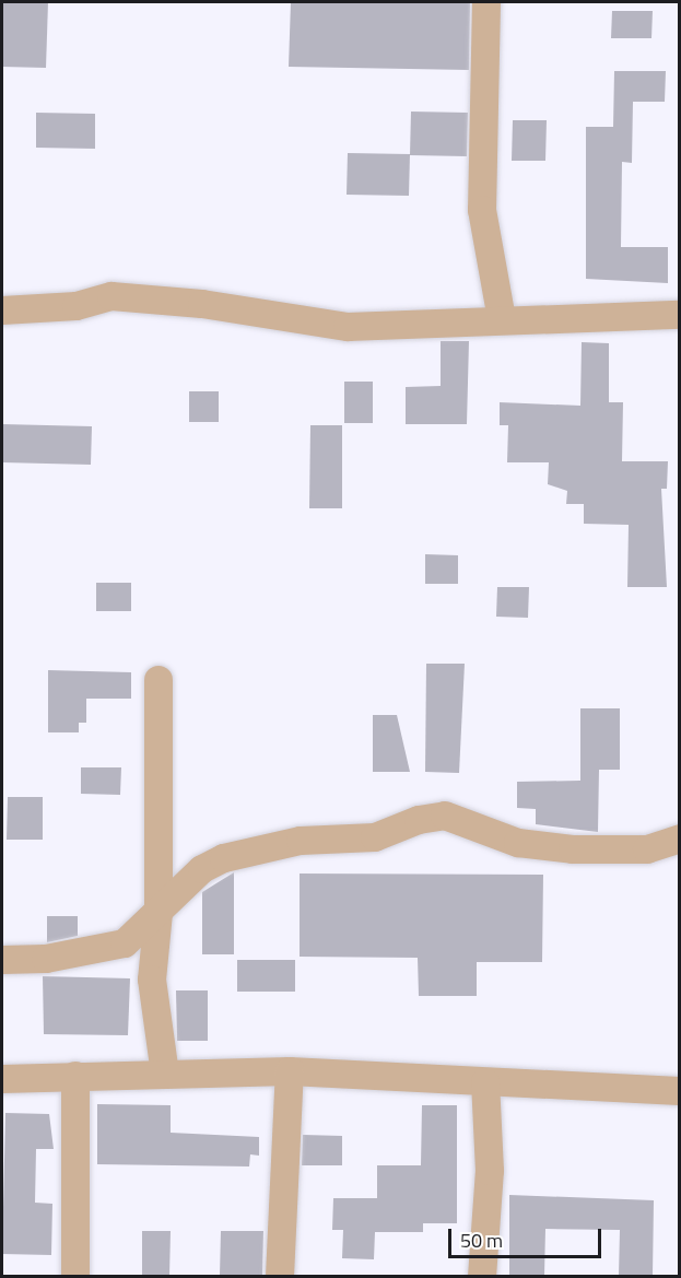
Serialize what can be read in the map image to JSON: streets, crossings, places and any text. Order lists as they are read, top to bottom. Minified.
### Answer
{"scale_bar":"50 m"}
